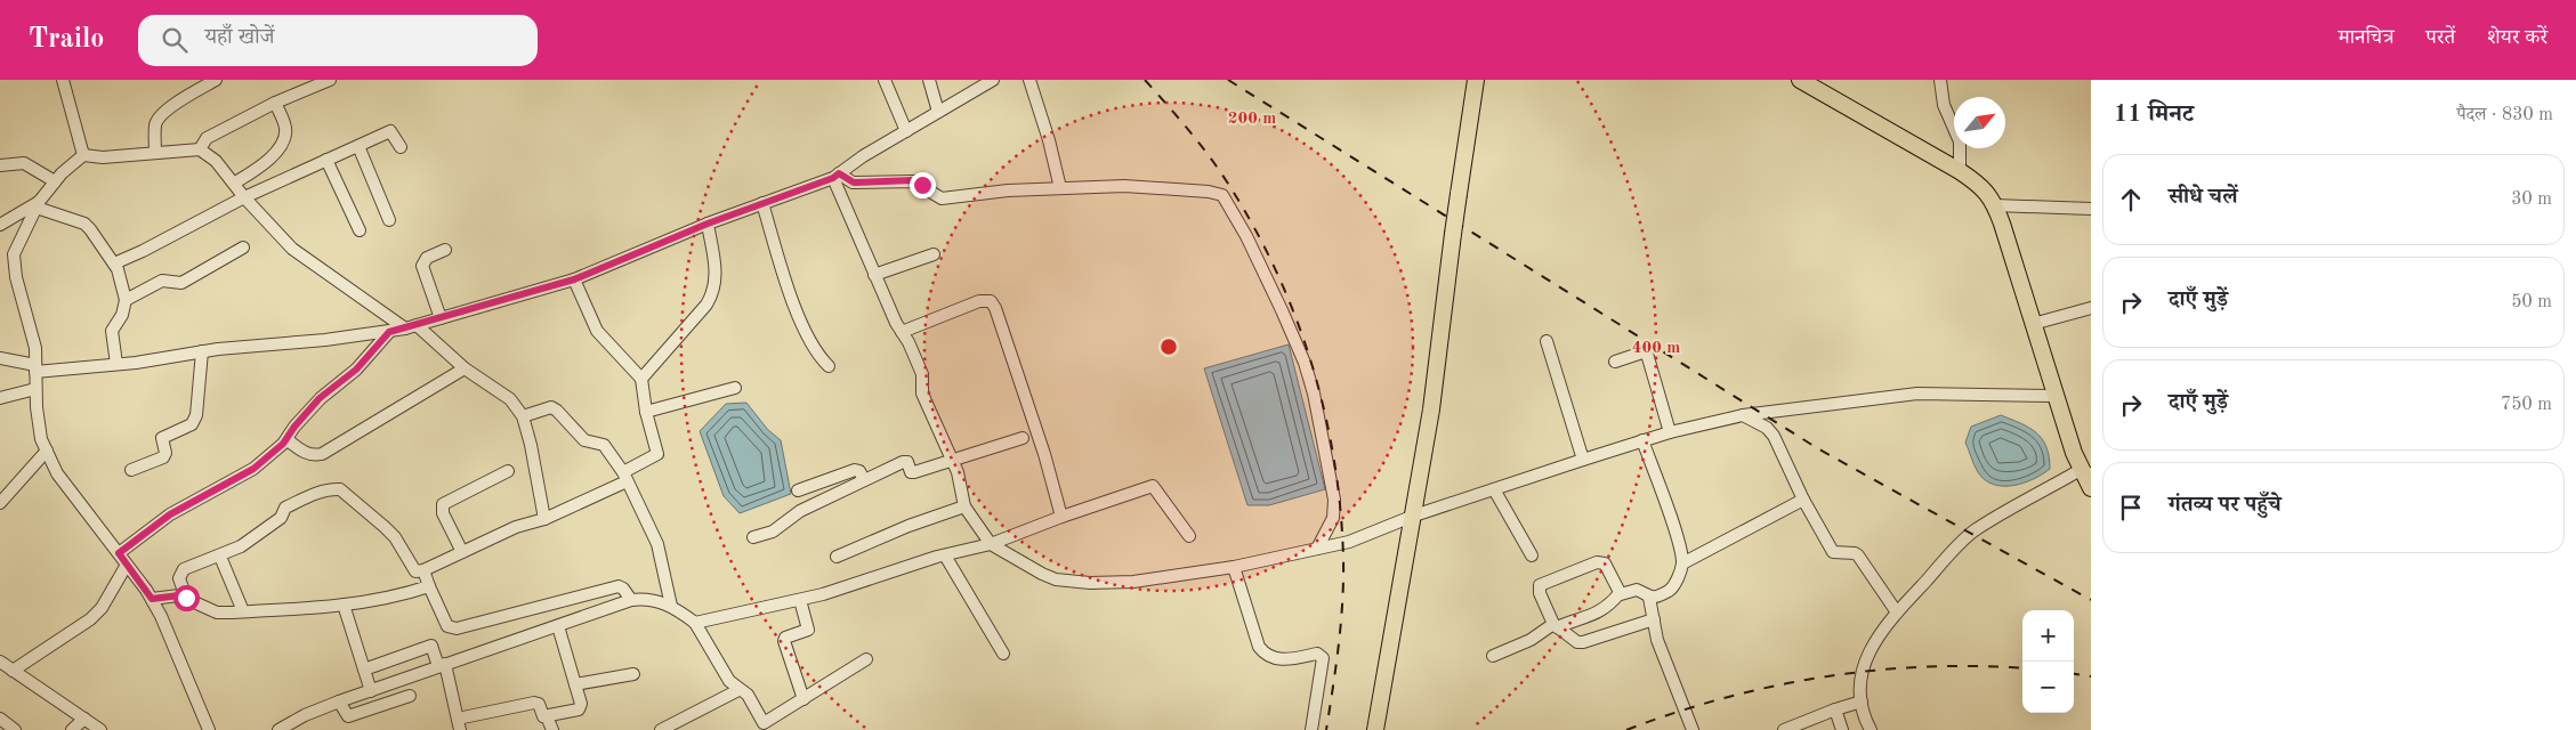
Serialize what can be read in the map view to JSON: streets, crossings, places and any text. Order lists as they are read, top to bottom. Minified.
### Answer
{"north":"top right","page":{"header":"Trailo","search":"यहाँ खोजें","nav":["मानचित्र","परतें","शेयर करें"],"heading":["11 मिनट","पैदल · 830 m"],"list":[["सीधे चलें","30 m"],["दाएँ मुड़ें","50 m"],["दाएँ मुड़ें","750 m"],"गंतव्य पर पहुँचे"],"map_buttons":["+","−"]},"rings":["200 m","400 m"]}
